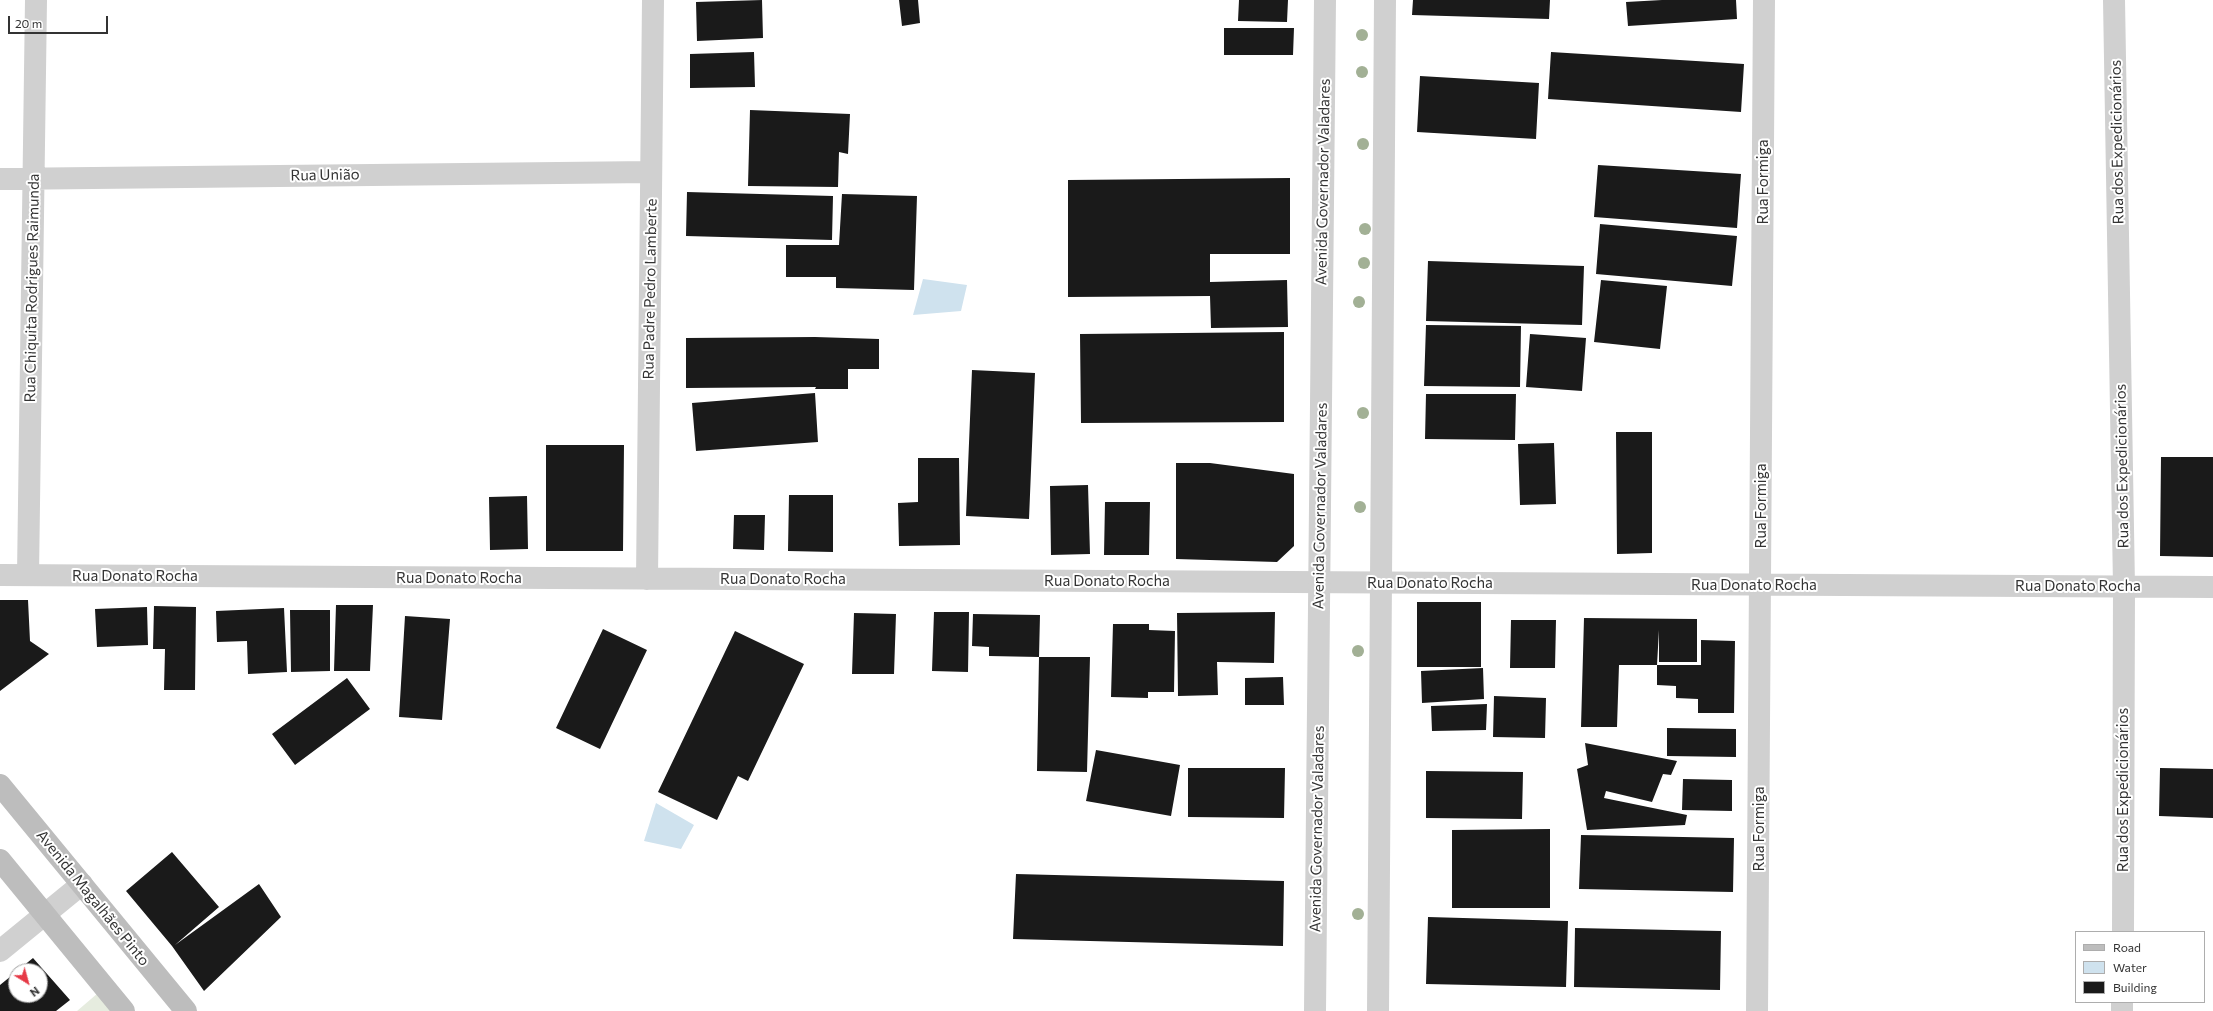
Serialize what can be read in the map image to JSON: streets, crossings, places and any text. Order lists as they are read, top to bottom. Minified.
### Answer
{"streets":{"main road":["Avenida Magalhães Pinto"],"street":["Rua dos Expedicionários","Rua União","Avenida Governador Valadares","Rua Formiga","Rua Chiquita Rodrigues Raimunda","Rua Padre Pedro Lamberte","Rua Donato Rocha"]},"crossings":[["Rua dos Expedicionários","Rua Donato Rocha"],["Rua União","Rua Chiquita Rodrigues Raimunda"],["Rua União","Rua Padre Pedro Lamberte"],["Avenida Governador Valadares","Rua Donato Rocha"],["Rua Formiga","Rua Donato Rocha"],["Rua Chiquita Rodrigues Raimunda","Rua Donato Rocha"],["Rua Padre Pedro Lamberte","Rua Donato Rocha"]],"legend":["Road","Water","Building"],"scale_bar":"20 m","north":"bottom right"}
